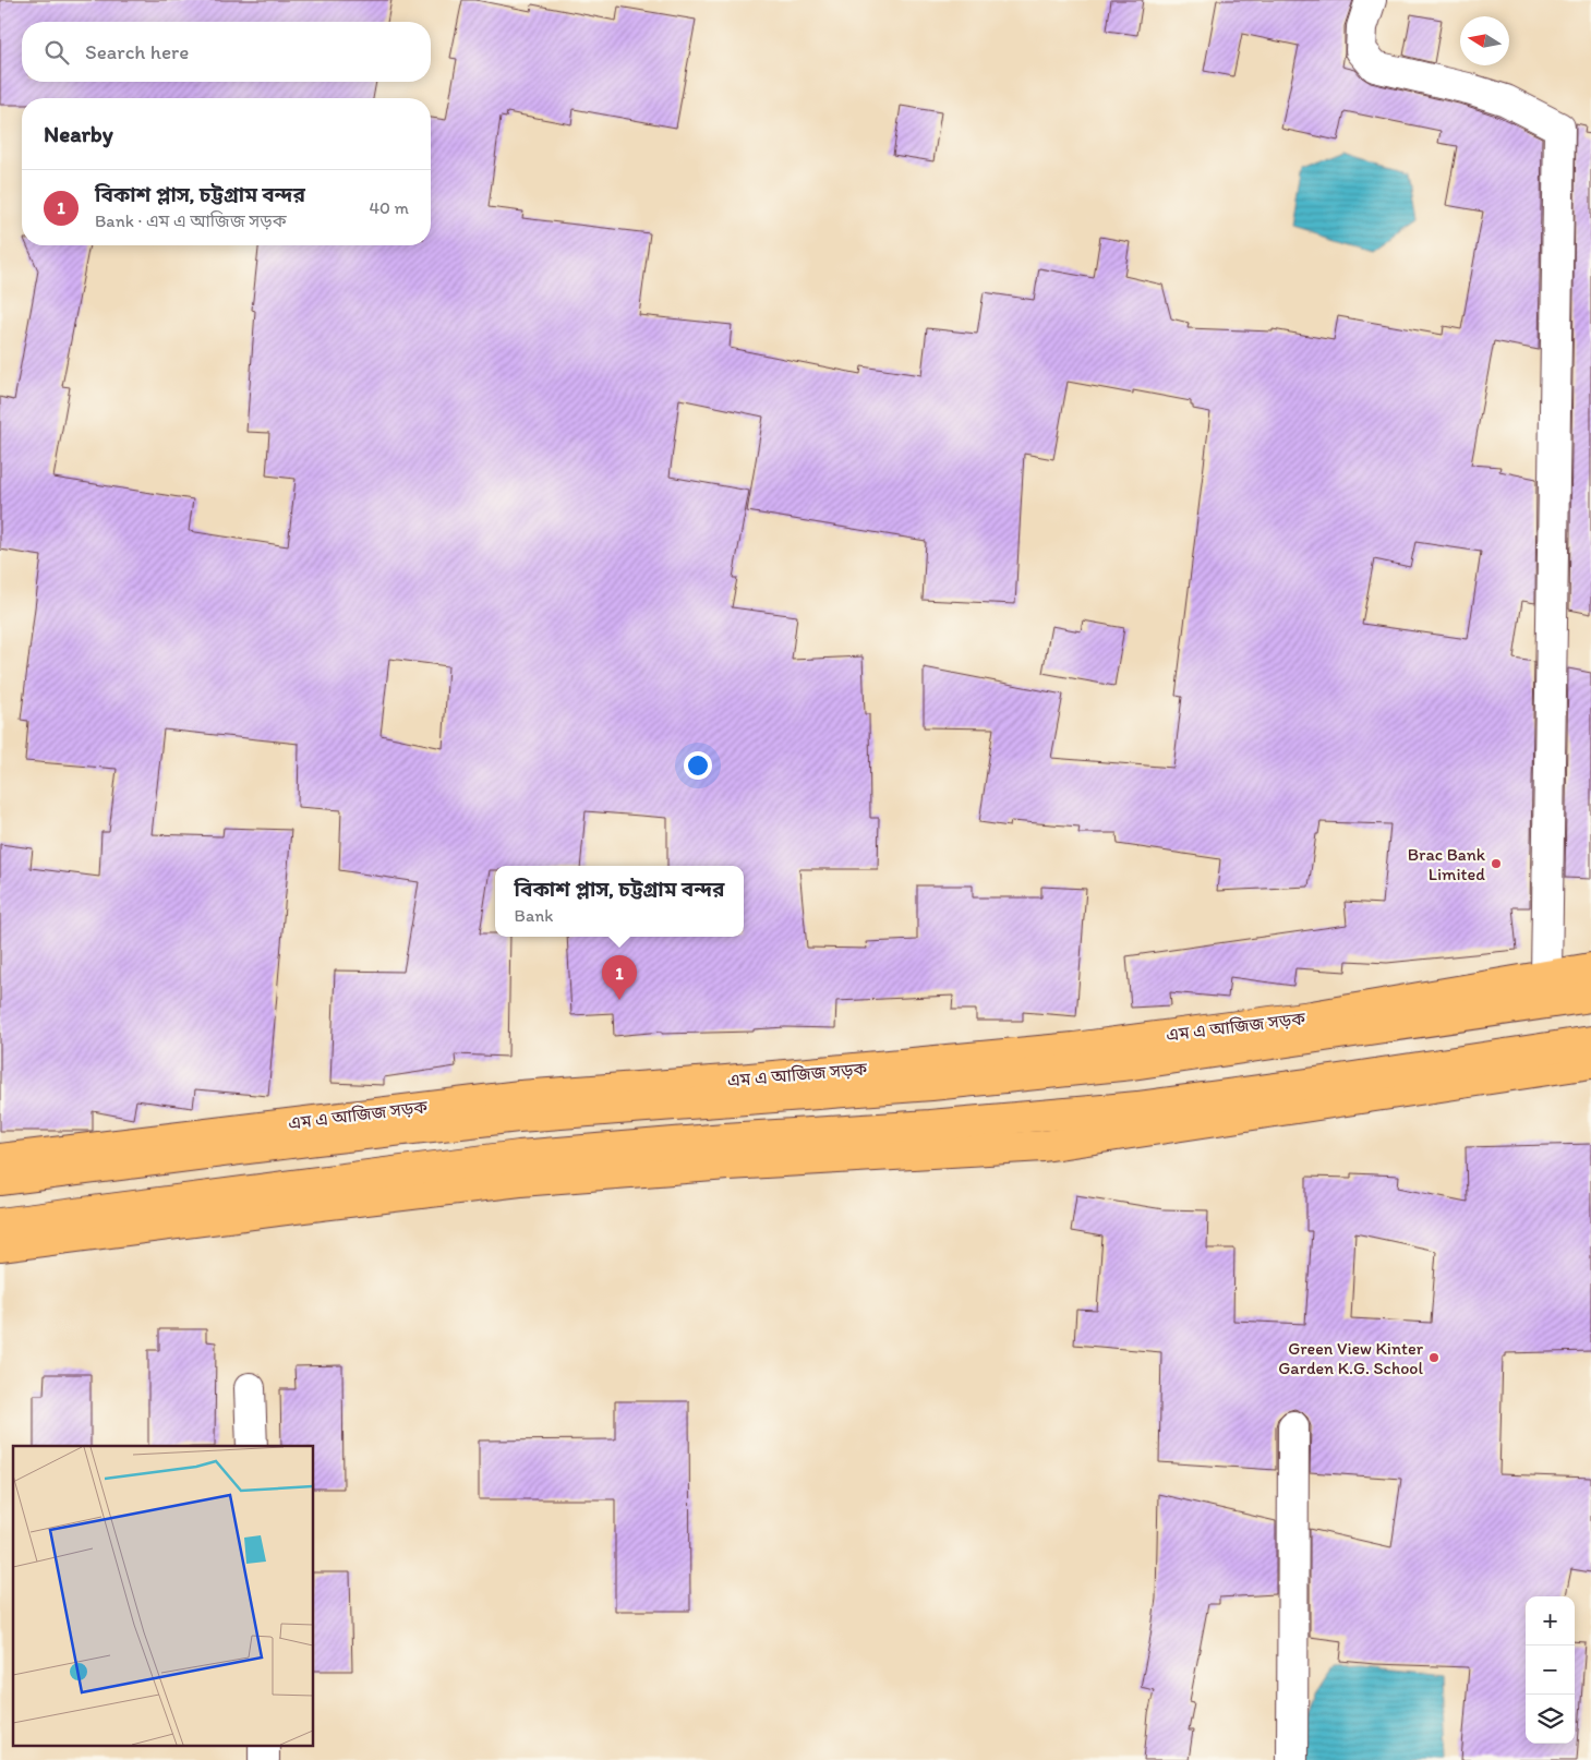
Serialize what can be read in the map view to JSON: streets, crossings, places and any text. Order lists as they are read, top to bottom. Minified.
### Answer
{"streets":{"main road":["এম এ আজিজ সড়ক"]},"places":["Brac Bank Limited","Green View Kinter Garden K.G. School"],"north":"left","page":{"search":"Search here","heading":"Nearby","list":[{"mark":"1","name":"বিকাশ প্লাস, চট্টগ্রাম বন্দর","note":"Bank · এম এ আজিজ সড়ক","value":"40 m"}],"popup":["বিকাশ প্লাস, চট্টগ্রাম বন্দর","Bank"],"pins":"1","map_buttons":["+","−"]}}
